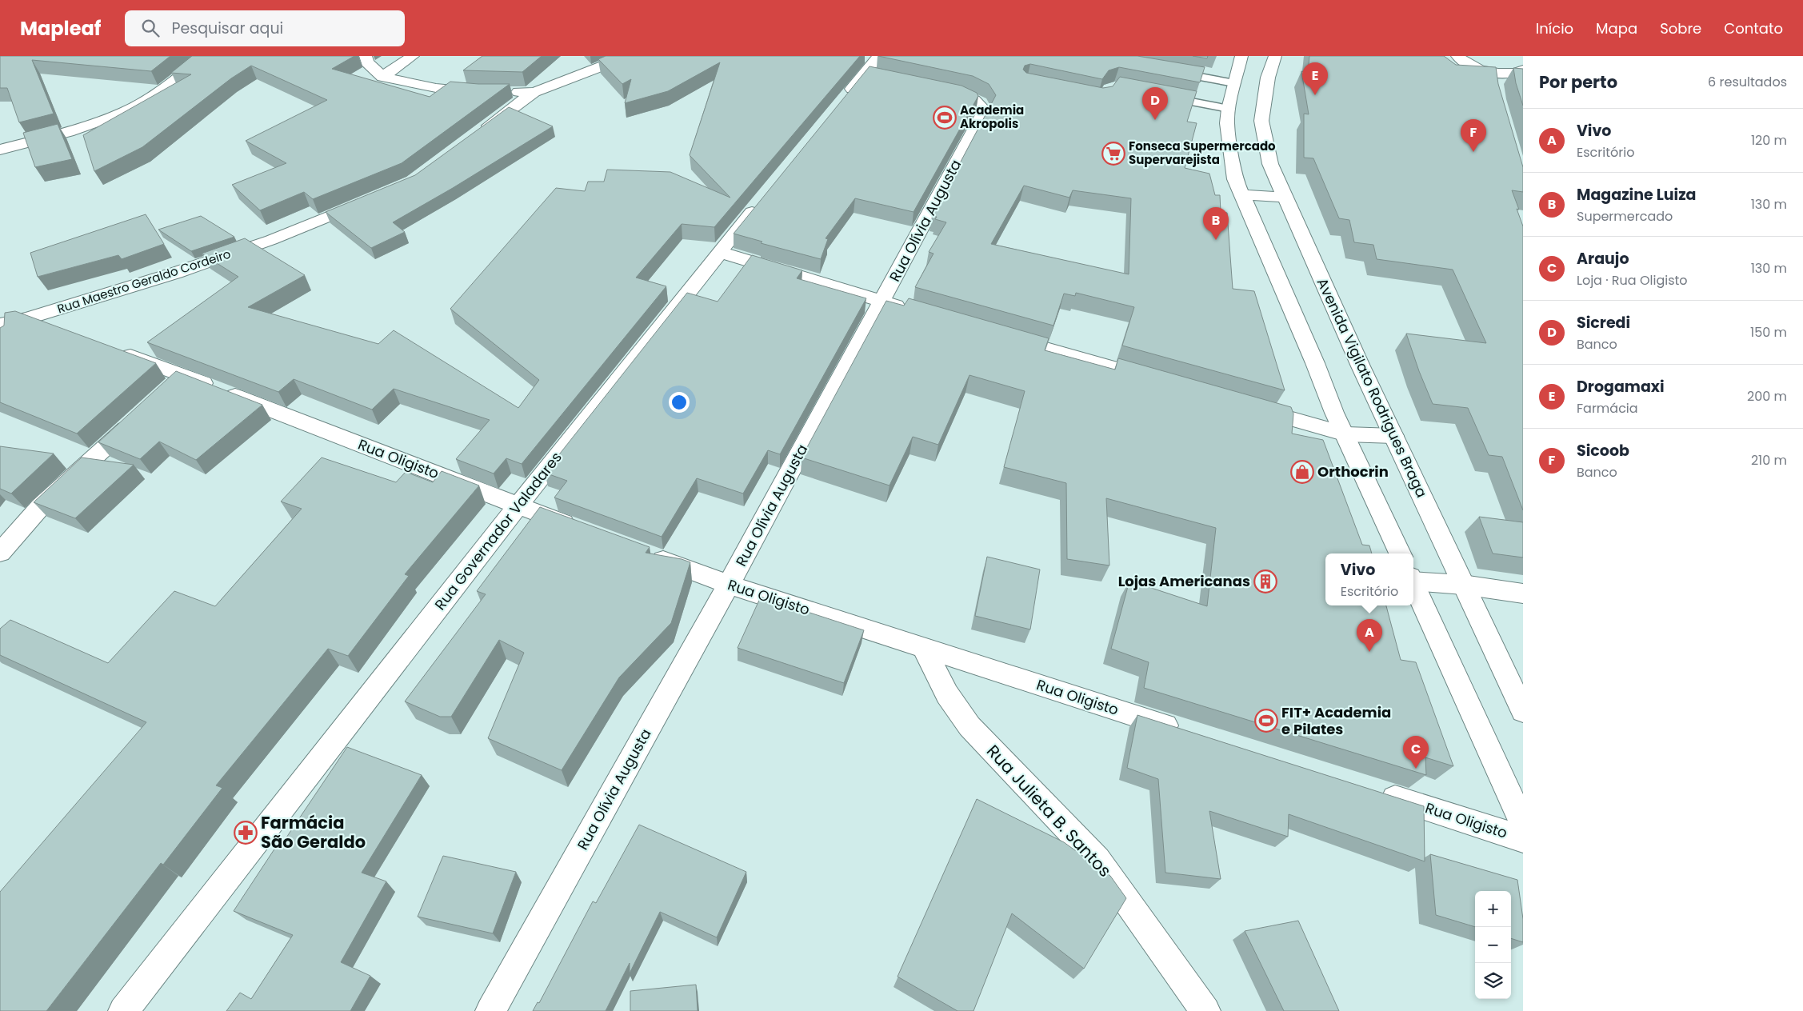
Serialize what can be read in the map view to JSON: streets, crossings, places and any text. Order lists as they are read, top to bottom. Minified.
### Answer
{"streets":{"street":["Rua Olívia Augusta","Rua Maestro Geraldo Cordeiro","Avenida Vigilato Rodrigues Braga","Rua Oligisto","Rua Governador Valadares","Rua Julieta B. Santos"]},"crossings":[["Rua Olívia Augusta","Rua Oligisto"],["Rua Oligisto","Rua Governador Valadares"],["Rua Oligisto","Rua Julieta B. Santos"]],"places":{"sports":["Academia Akropolis","FIT+ Academia e Pilates"],"supermarket":["Fonseca Supermercado Supervarejista"],"shop":["Orthocrin"],"building":["Lojas Americanas"],"pharmacy":["Farmácia São Geraldo"]},"page":{"header":"Mapleaf","search":"Pesquisar aqui","nav":["Início","Mapa","Sobre","Contato"],"heading":["Por perto","6 resultados"],"pins":["E","D","F","B","A","C"],"list":[{"mark":"A","name":"Vivo","note":"Escritório","value":"120 m"},{"mark":"B","name":"Magazine Luiza","note":"Supermercado","value":"130 m"},{"mark":"C","name":"Araujo","note":"Loja · Rua Oligisto","value":"130 m"},{"mark":"D","name":"Sicredi","note":"Banco","value":"150 m"},{"mark":"E","name":"Drogamaxi","note":"Farmácia","value":"200 m"},{"mark":"F","name":"Sicoob","note":"Banco","value":"210 m"}],"popup":["Vivo","Escritório"],"map_buttons":["+","−"]}}
